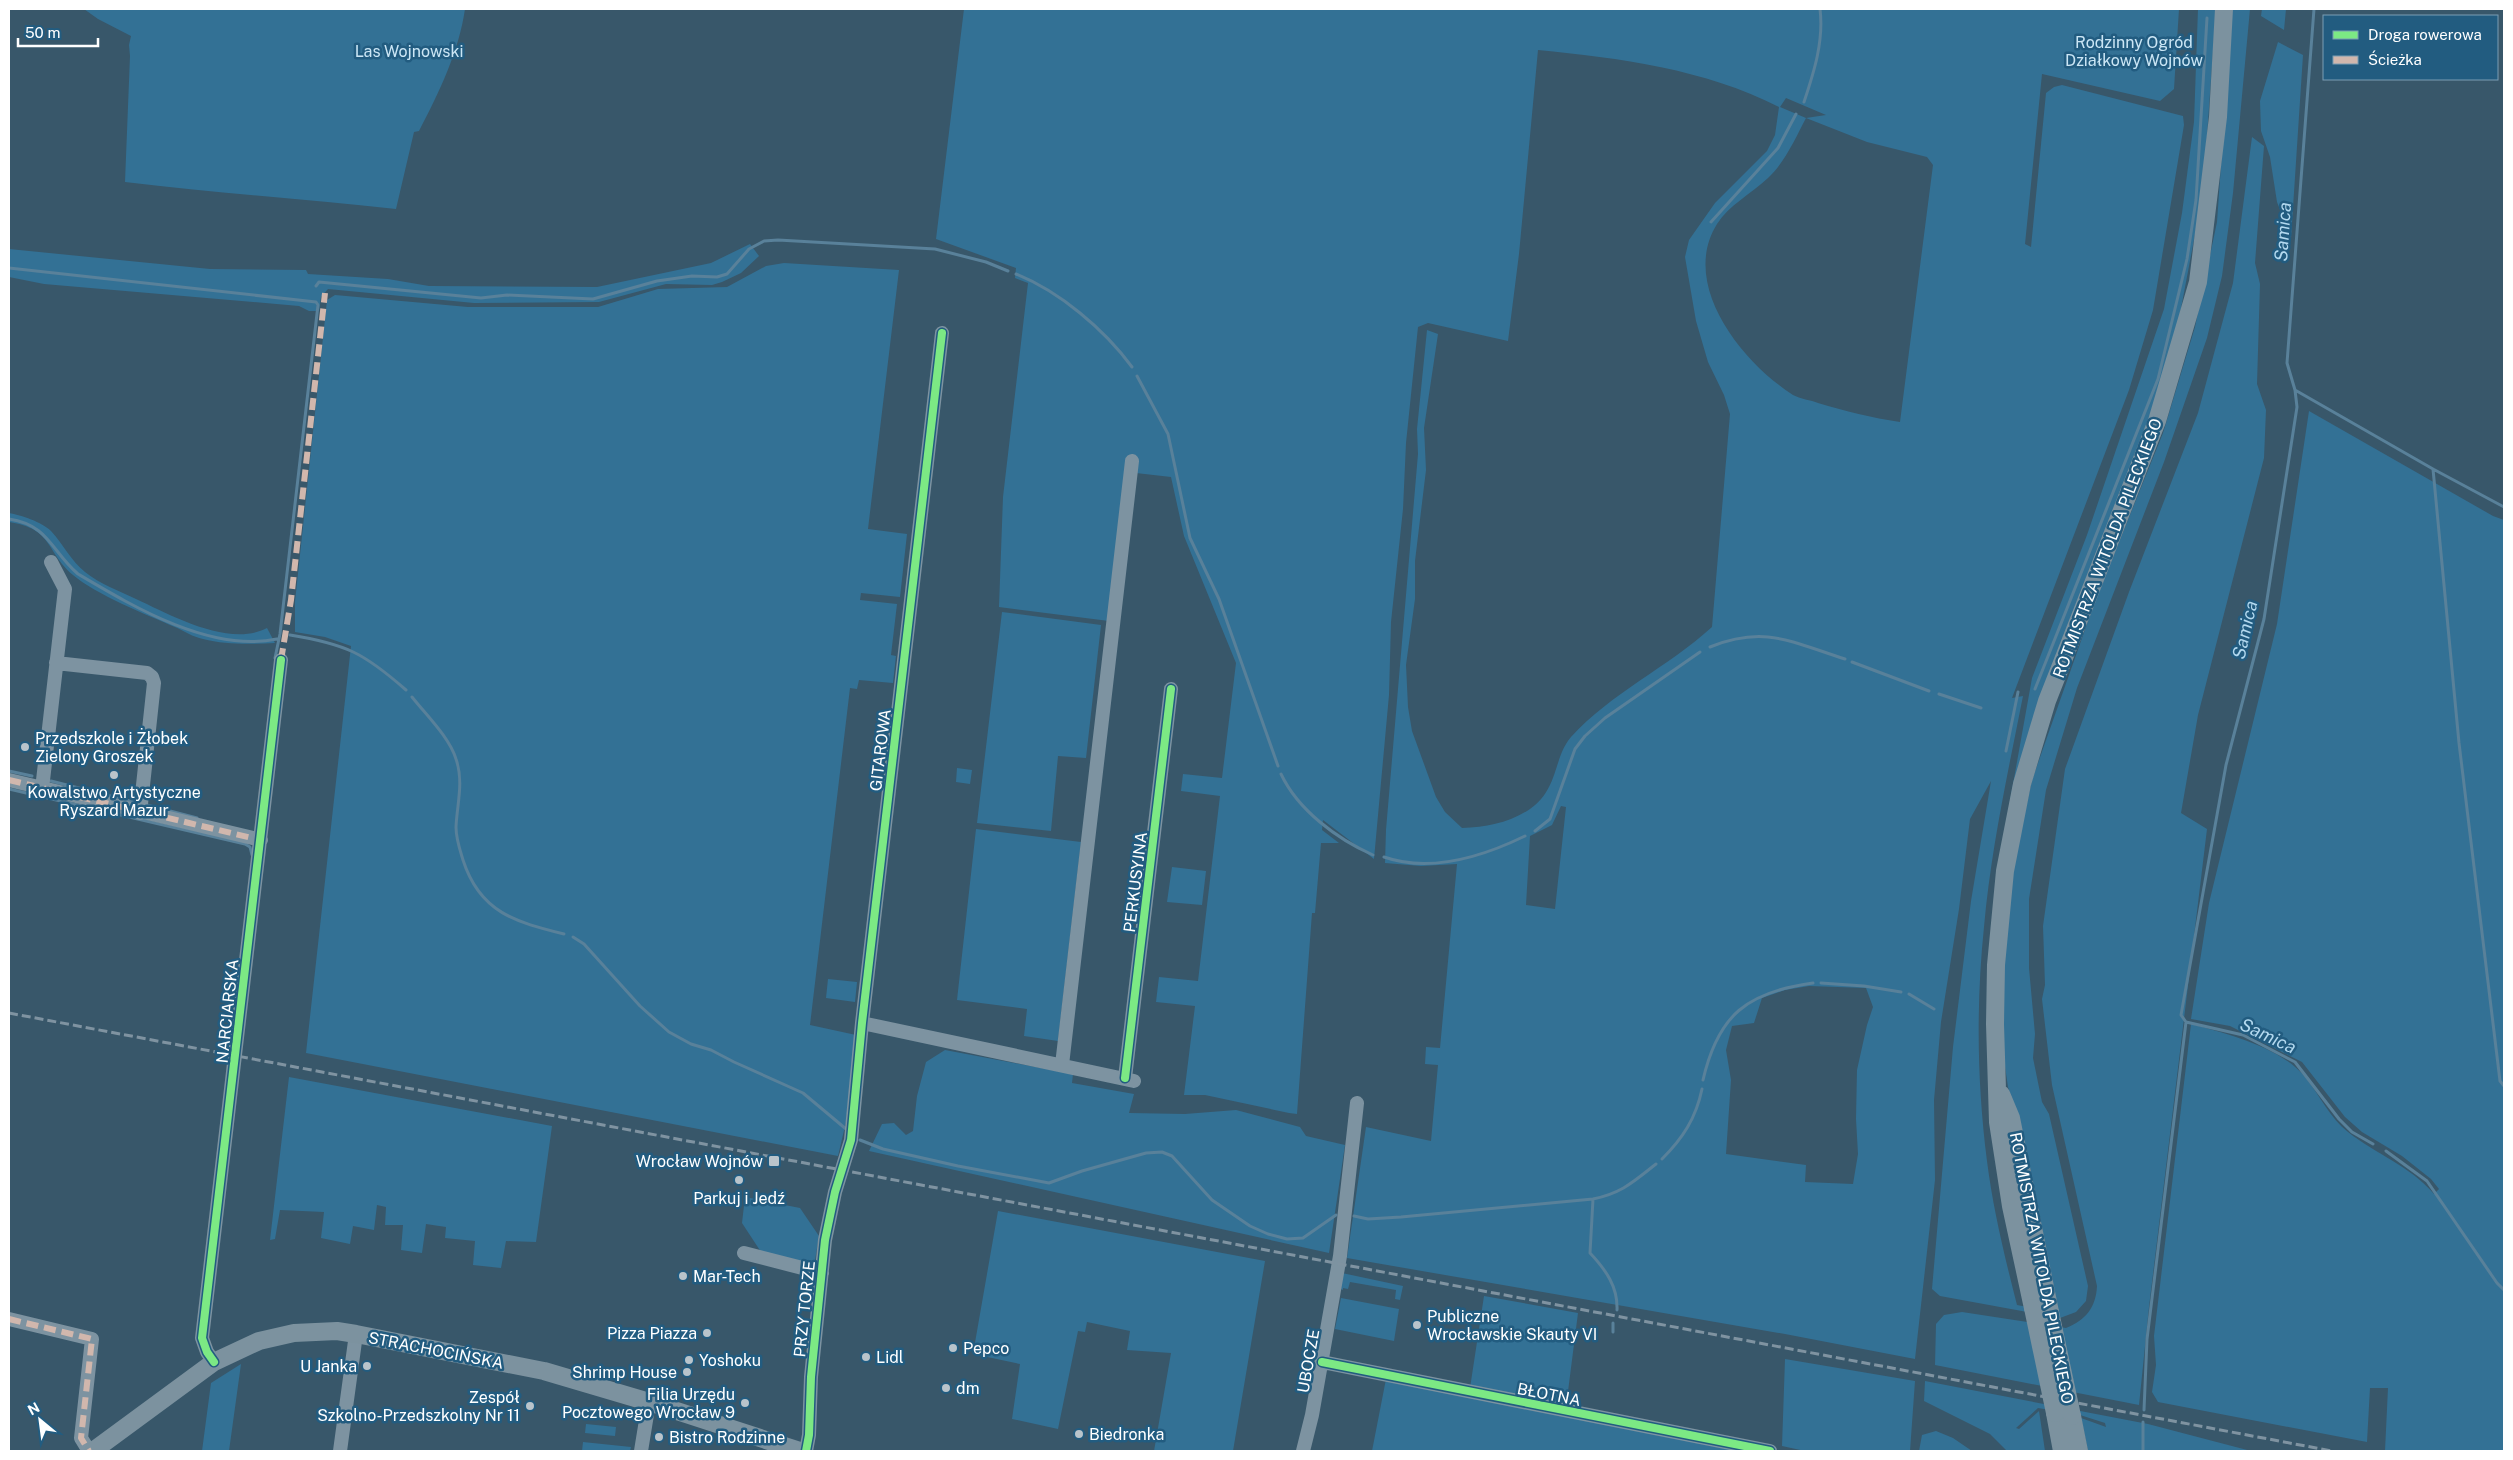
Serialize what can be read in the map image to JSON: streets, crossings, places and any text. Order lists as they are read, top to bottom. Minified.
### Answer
{"streets":{"main road":["ROTMISTRZA WITOLDA PILECKIEGO","STRACHOCIŃSKA"],"street":["GITAROWA","PERKUSYJNA","NARCIARSKA","PRZY TORZE","UBOCZE","BŁOTNA"]},"crossings":[["GITAROWA","PERKUSYJNA"],["GITAROWA","PRZY TORZE"],["NARCIARSKA","STRACHOCIŃSKA"],["UBOCZE","BŁOTNA"]],"water":["Samica"],"parks":["Rodzinny Ogród Działkowy Wojnów","Las Wojnowski"],"places":{"other":["Przedszkole i Żłobek Zielony Groszek","Kowalstwo Artystyczne Ryszard Mazur","Parkuj i Jedź","Mar-Tech","Publiczne Wrocławskie Skauty VI","Pizza Piazza","Pepco","Lidl","Yoshoku","U Janka","Shrimp House","dm","Filia Urzędu Pocztowego Wrocław 9","Zespół Szkolno-Przedszkolny Nr 11","Biedronka","Bistro Rodzinne"],"transit":["Wrocław Wojnów"]},"legend":["Droga rowerowa","Ścieżka"],"scale_bar":"50 m","north":"top left"}
